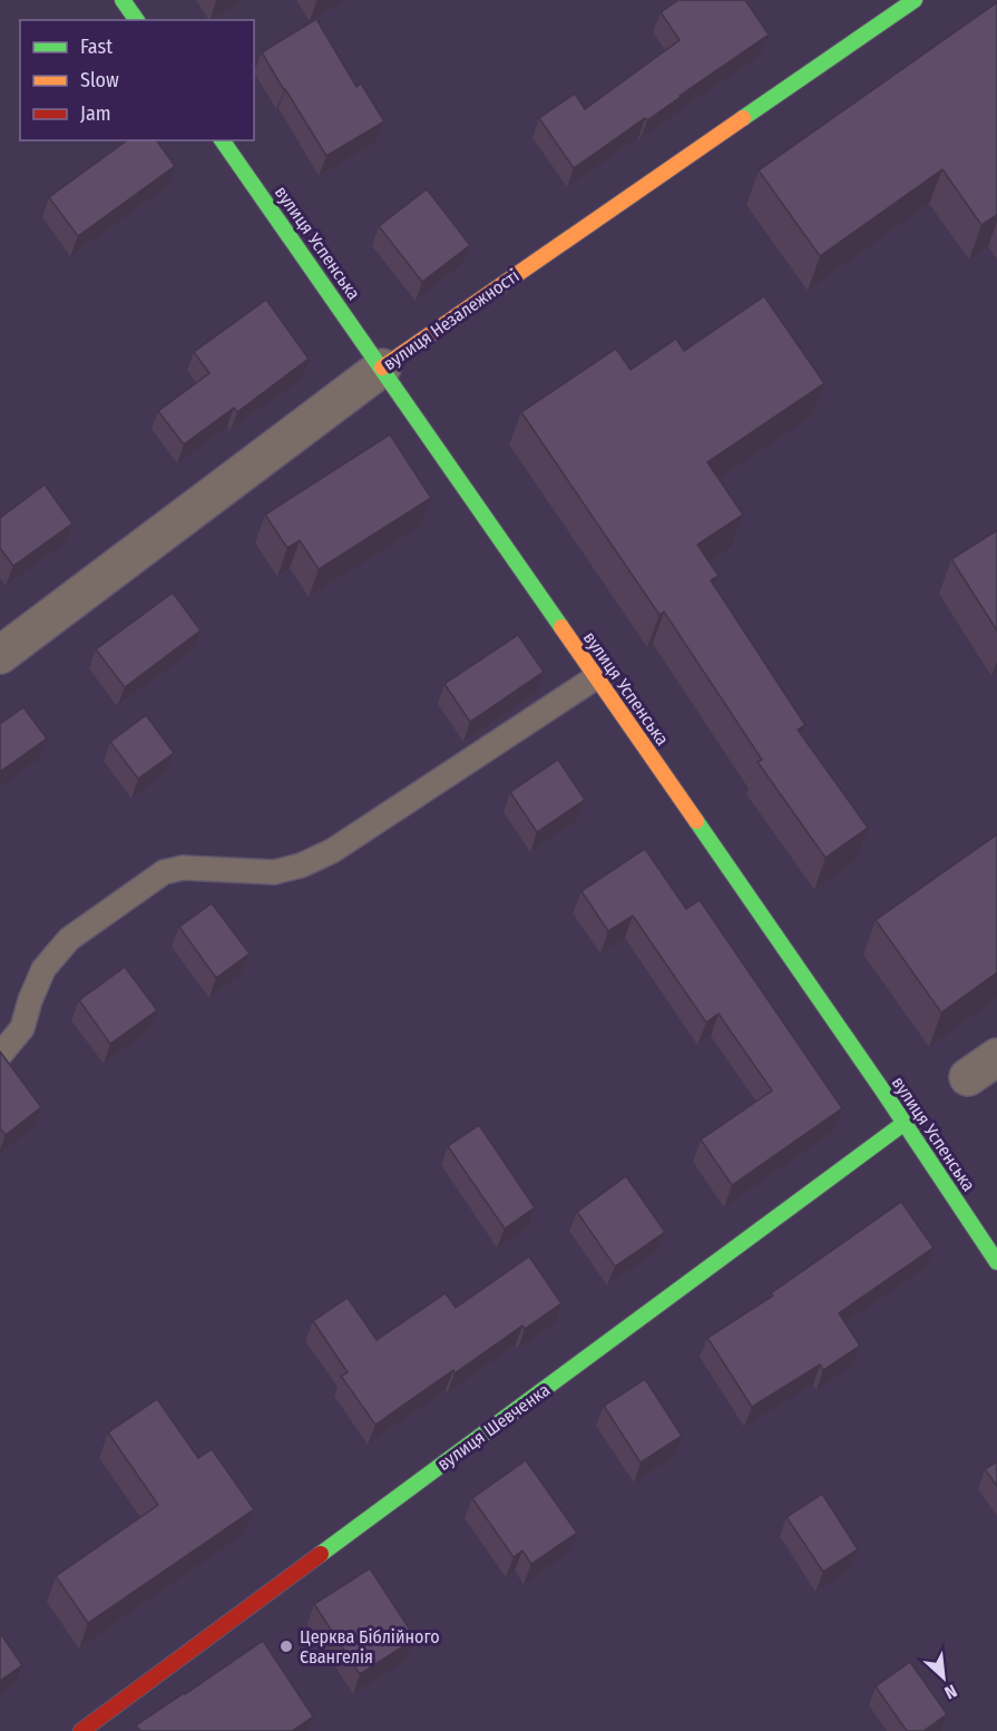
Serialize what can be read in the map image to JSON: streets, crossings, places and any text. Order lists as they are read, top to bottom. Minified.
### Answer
{"streets":{"street":["вулиця Успенська","вулиця Незалежності","вулиця Шевченка"]},"crossings":[["вулиця Успенська","вулиця Незалежності"],["вулиця Успенська","вулиця Шевченка"]],"places":["Церква Біблійного Євангелія"],"legend":["Fast","Slow","Jam"],"north":"bottom right"}
